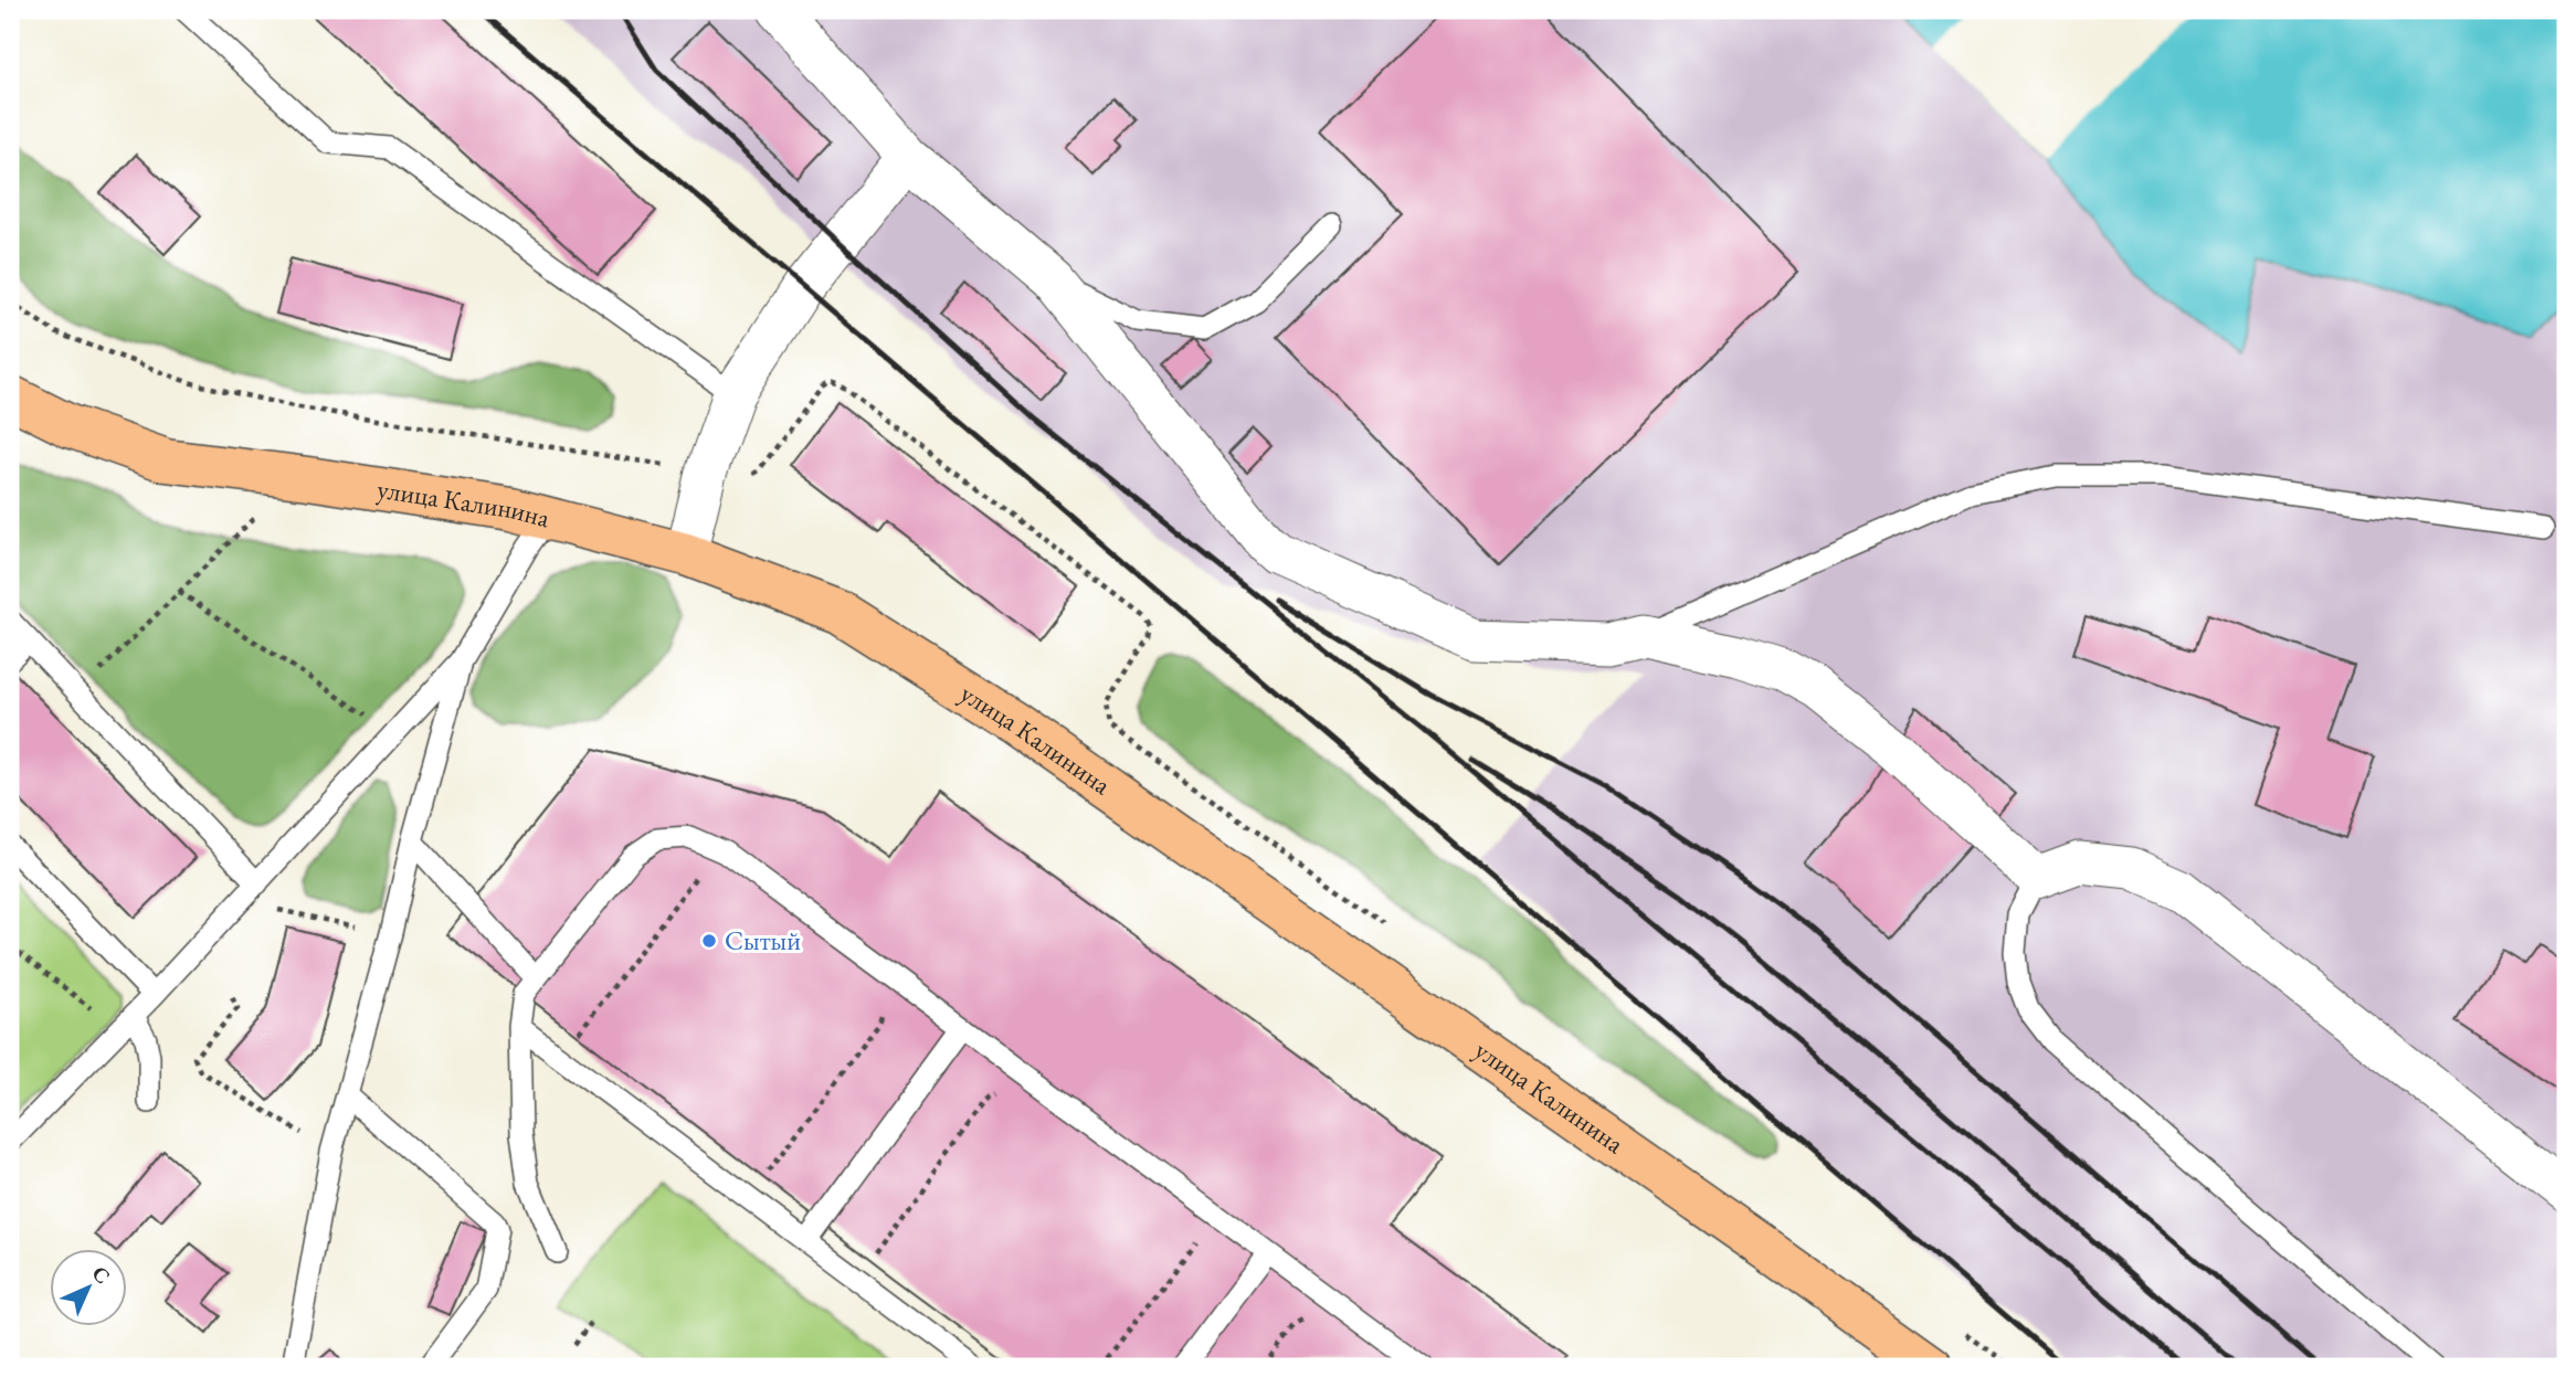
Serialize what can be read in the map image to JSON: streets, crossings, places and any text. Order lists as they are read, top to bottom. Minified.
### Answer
{"streets":{"main road":["улица Калинина"]},"places":["Сытый"],"north":"top right"}
